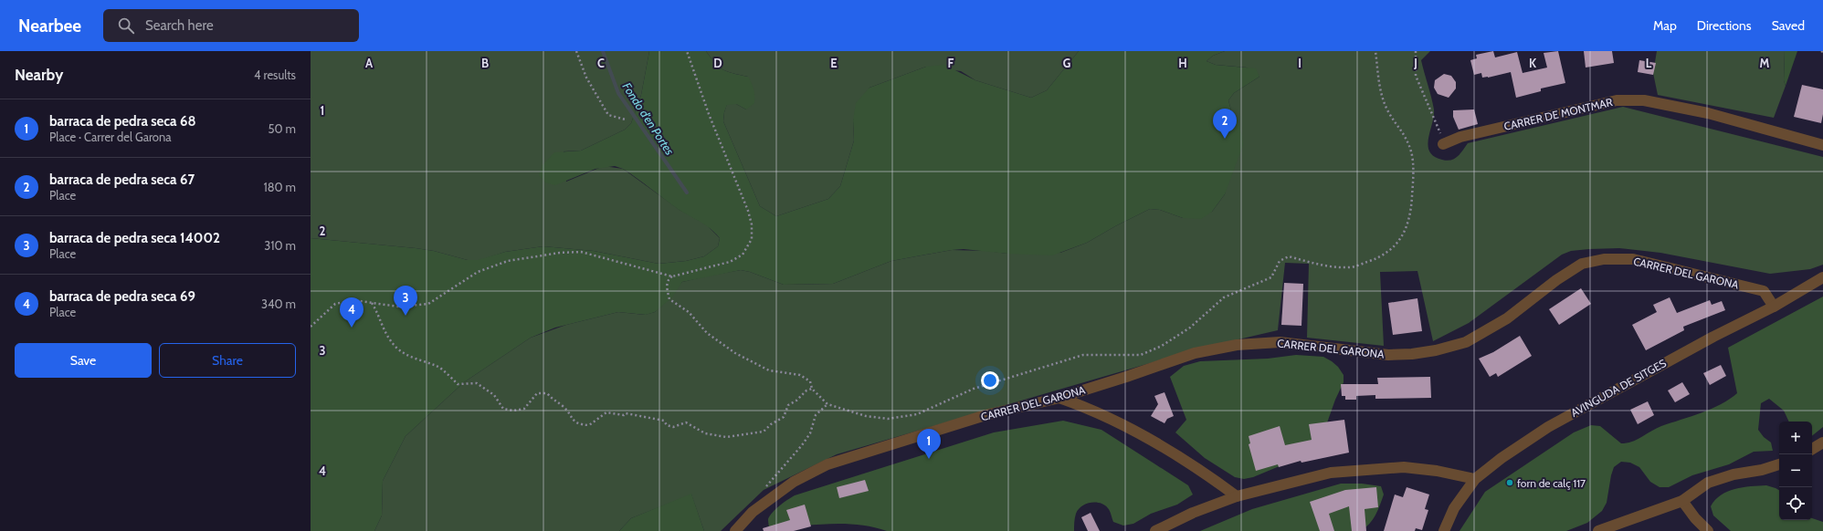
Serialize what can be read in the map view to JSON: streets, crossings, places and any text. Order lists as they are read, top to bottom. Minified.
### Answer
{"streets":{"street":["CARRER DE MONTMAR","CARRER DEL GARONA","AVINGUDA DE SITGES"]},"crossings":[["CARRER DEL GARONA","AVINGUDA DE SITGES"]],"water":["Fondo d'en Portes"],"places":["forn de calç 117"],"page":{"header":"Nearbee","search":"Search here","nav":["Map","Directions","Saved"],"heading":["Nearby","4 results"],"list":[{"mark":"1","name":"barraca de pedra seca 68","note":"Place · Carrer del Garona","value":"50 m"},{"mark":"2","name":"barraca de pedra seca 67","note":"Place","value":"180 m"},{"mark":"3","name":"barraca de pedra seca 14002","note":"Place","value":"310 m"},{"mark":"4","name":"barraca de pedra seca 69","note":"Place","value":"340 m"}],"pins":["2","3","4","1"],"buttons":["Save","Share"],"map_buttons":["+","−"]},"grid":{"columns":["A","B","C","D","E","F","G","H","I","J","K","L","M"],"rows":["1","2","3","4"]}}
